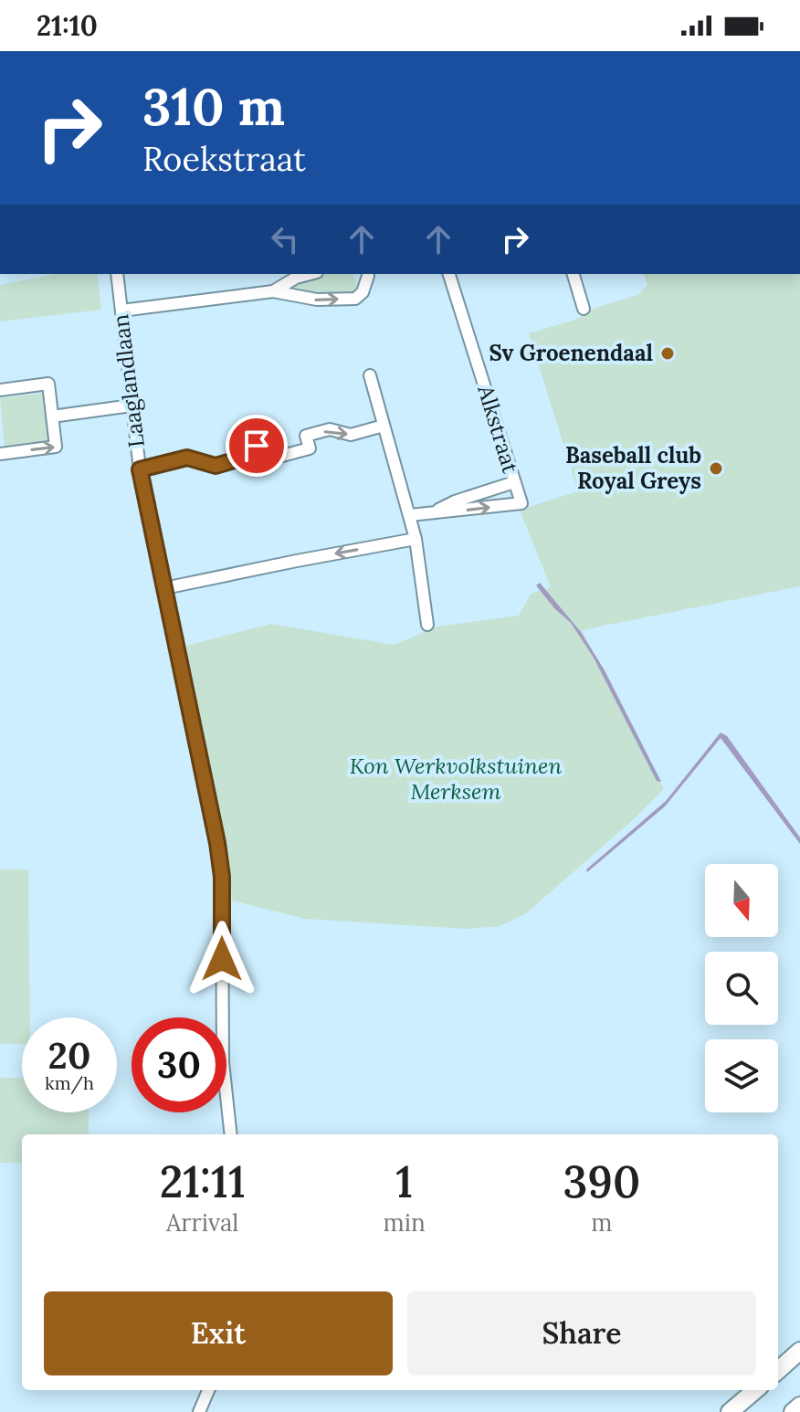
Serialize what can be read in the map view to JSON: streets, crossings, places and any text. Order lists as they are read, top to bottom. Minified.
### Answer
{"streets":{"street":["Laaglandlaan","Alkstraat"]},"parks":["Kon Werkvolkstuinen Merksem"],"places":["Sv Groenendaal","Baseball club Royal Greys"],"north":"bottom","page":{"status":"21:10","turn":["310 m","Roekstraat"],"speed":"20 km/h","limit":"30","eta":["21:11","Arrival","1","min","390","m"],"buttons":["Exit","Share"]}}
